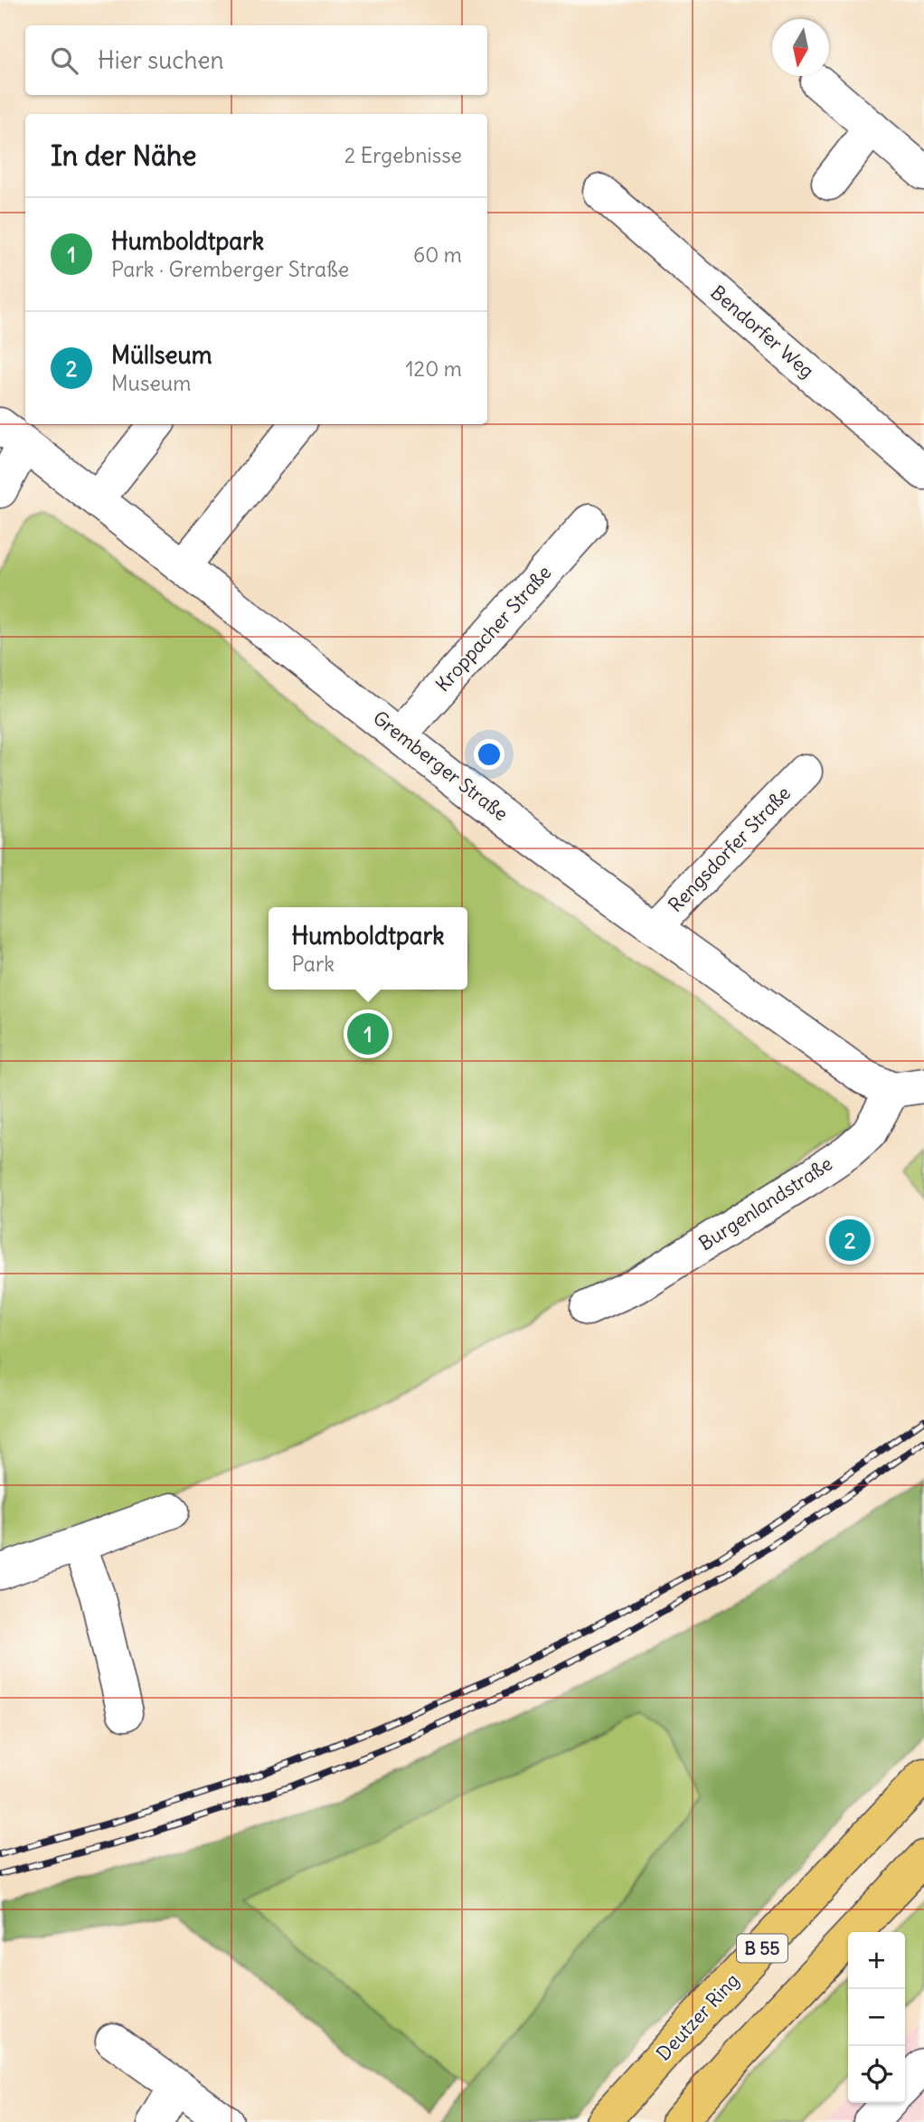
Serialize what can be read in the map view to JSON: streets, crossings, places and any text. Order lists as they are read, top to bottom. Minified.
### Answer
{"streets":{"main road":["B 55","Deutzer Ring"],"street":["Bendorfer Weg","Kroppacher Straße","Gremberger Straße","Rengsdorfer Straße","Burgenlandstraße"]},"crossings":[["Kroppacher Straße","Gremberger Straße"],["Gremberger Straße","Rengsdorfer Straße"],["Gremberger Straße","Burgenlandstraße"]],"north":"bottom","page":{"search":"Hier suchen","heading":["In der Nähe","2 Ergebnisse"],"list":[{"mark":"1","name":"Humboldtpark","note":"Park · Gremberger Straße","value":"60 m"},{"mark":"2","name":"Müllseum","note":"Museum","value":"120 m"}],"popup":["Humboldtpark","Park"],"pins":["1","2"],"map_buttons":["+","−"]}}
